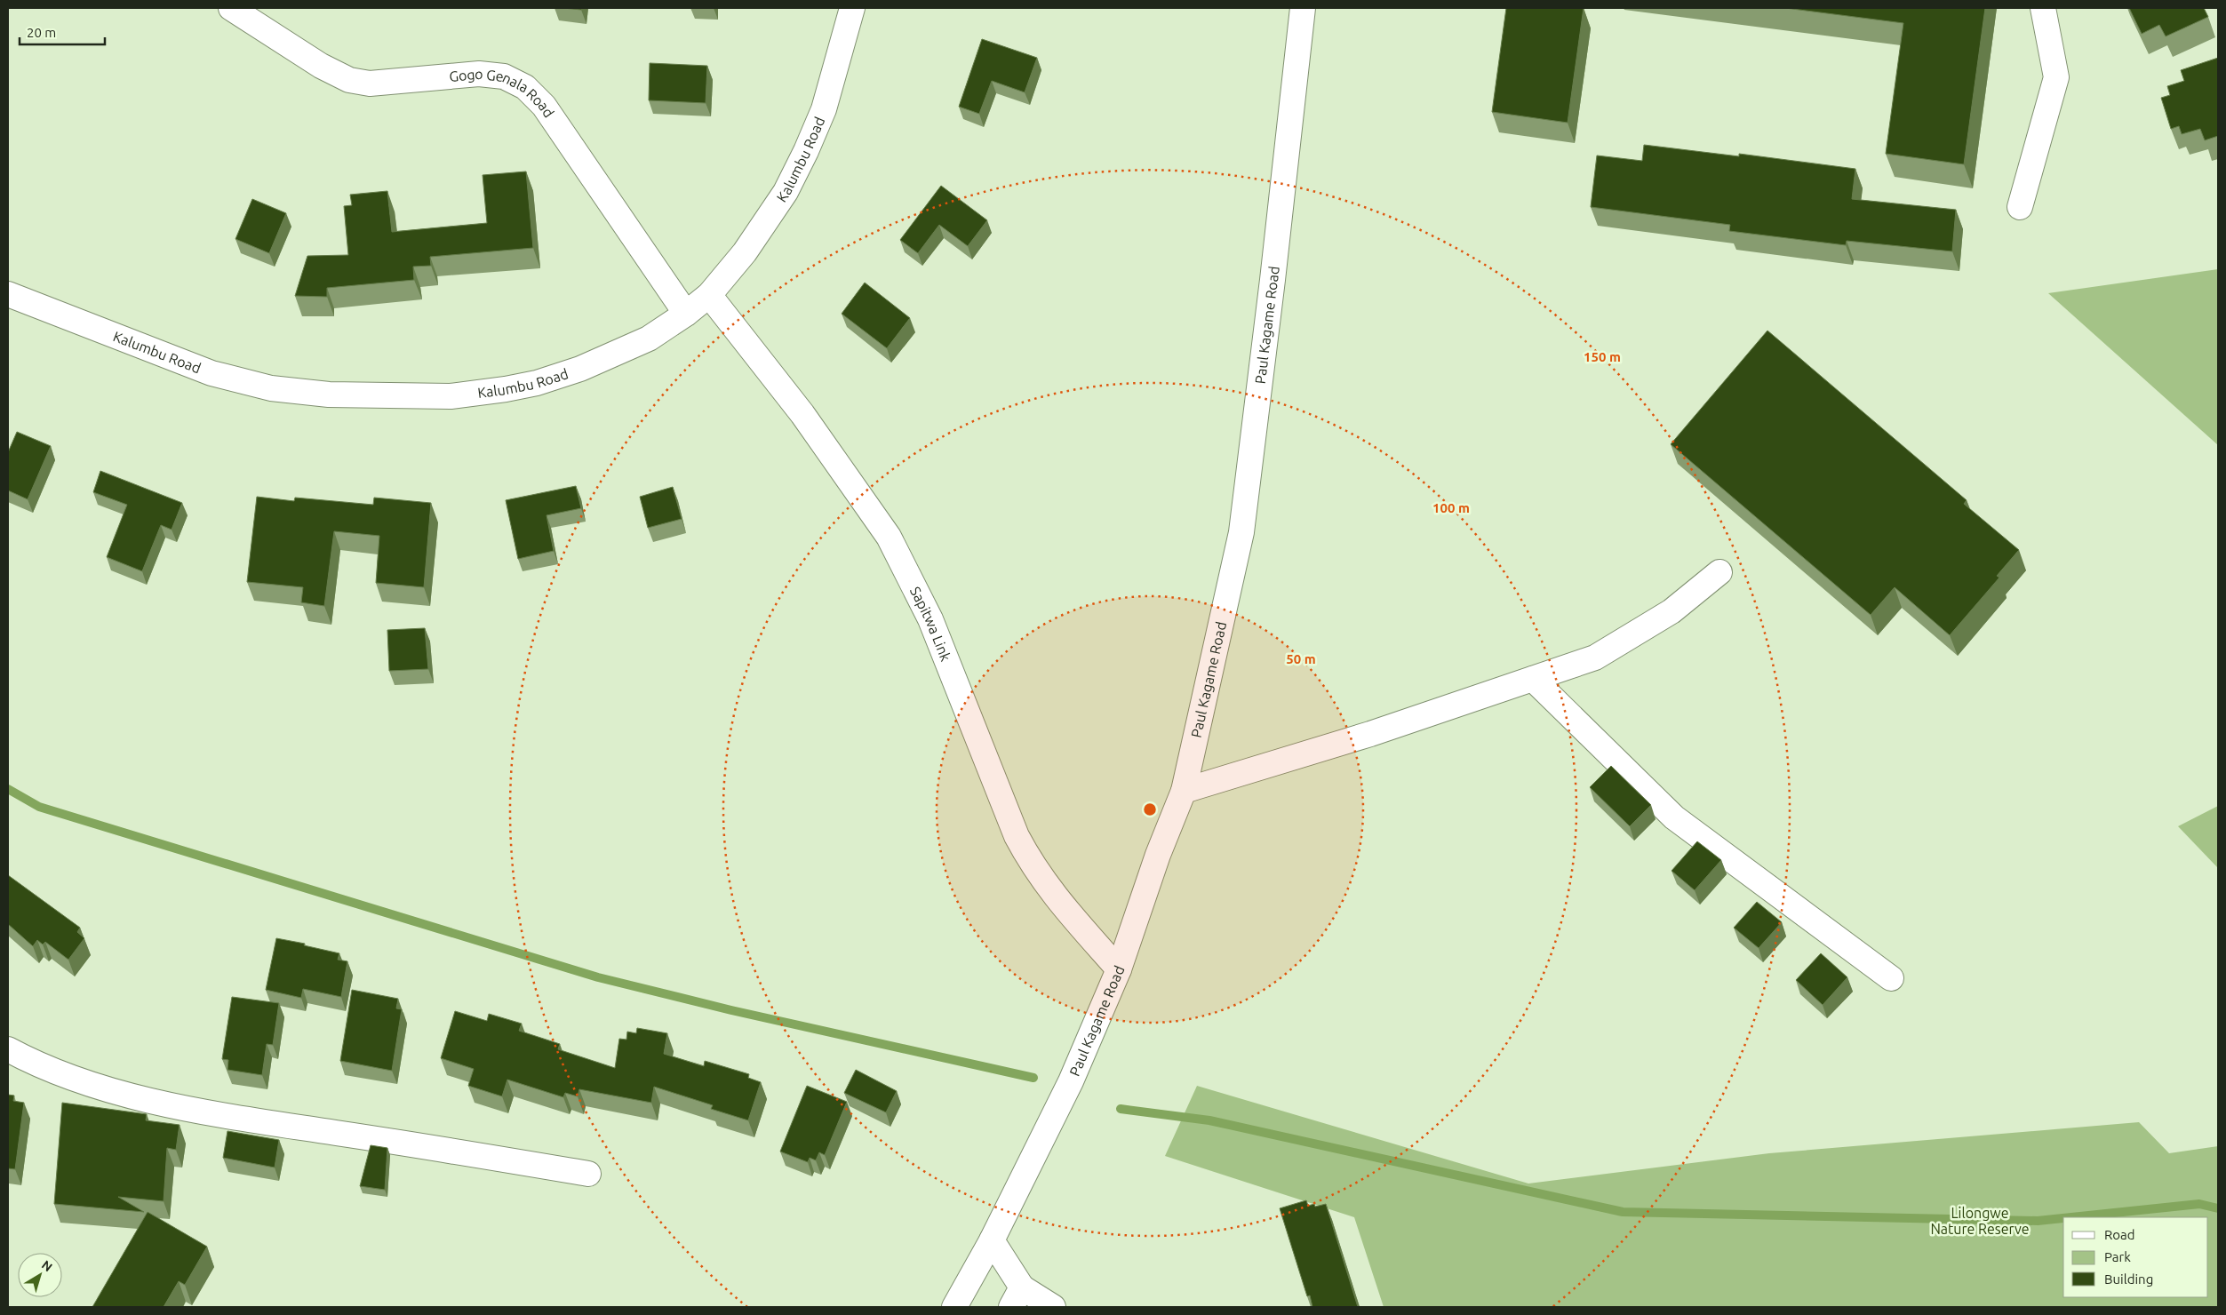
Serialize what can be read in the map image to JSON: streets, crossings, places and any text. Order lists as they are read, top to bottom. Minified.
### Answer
{"streets":{"street":["Gogo Genala Road","Kalumbu Road","Paul Kagame Road","Sapitwa Link"]},"crossings":[["Gogo Genala Road","Kalumbu Road"],["Kalumbu Road","Sapitwa Link"],["Paul Kagame Road","Sapitwa Link"]],"parks":["Lilongwe Nature Reserve"],"legend":["Road","Park","Building"],"scale_bar":"20 m","north":"top right","rings":["150 m","100 m","50 m"]}
